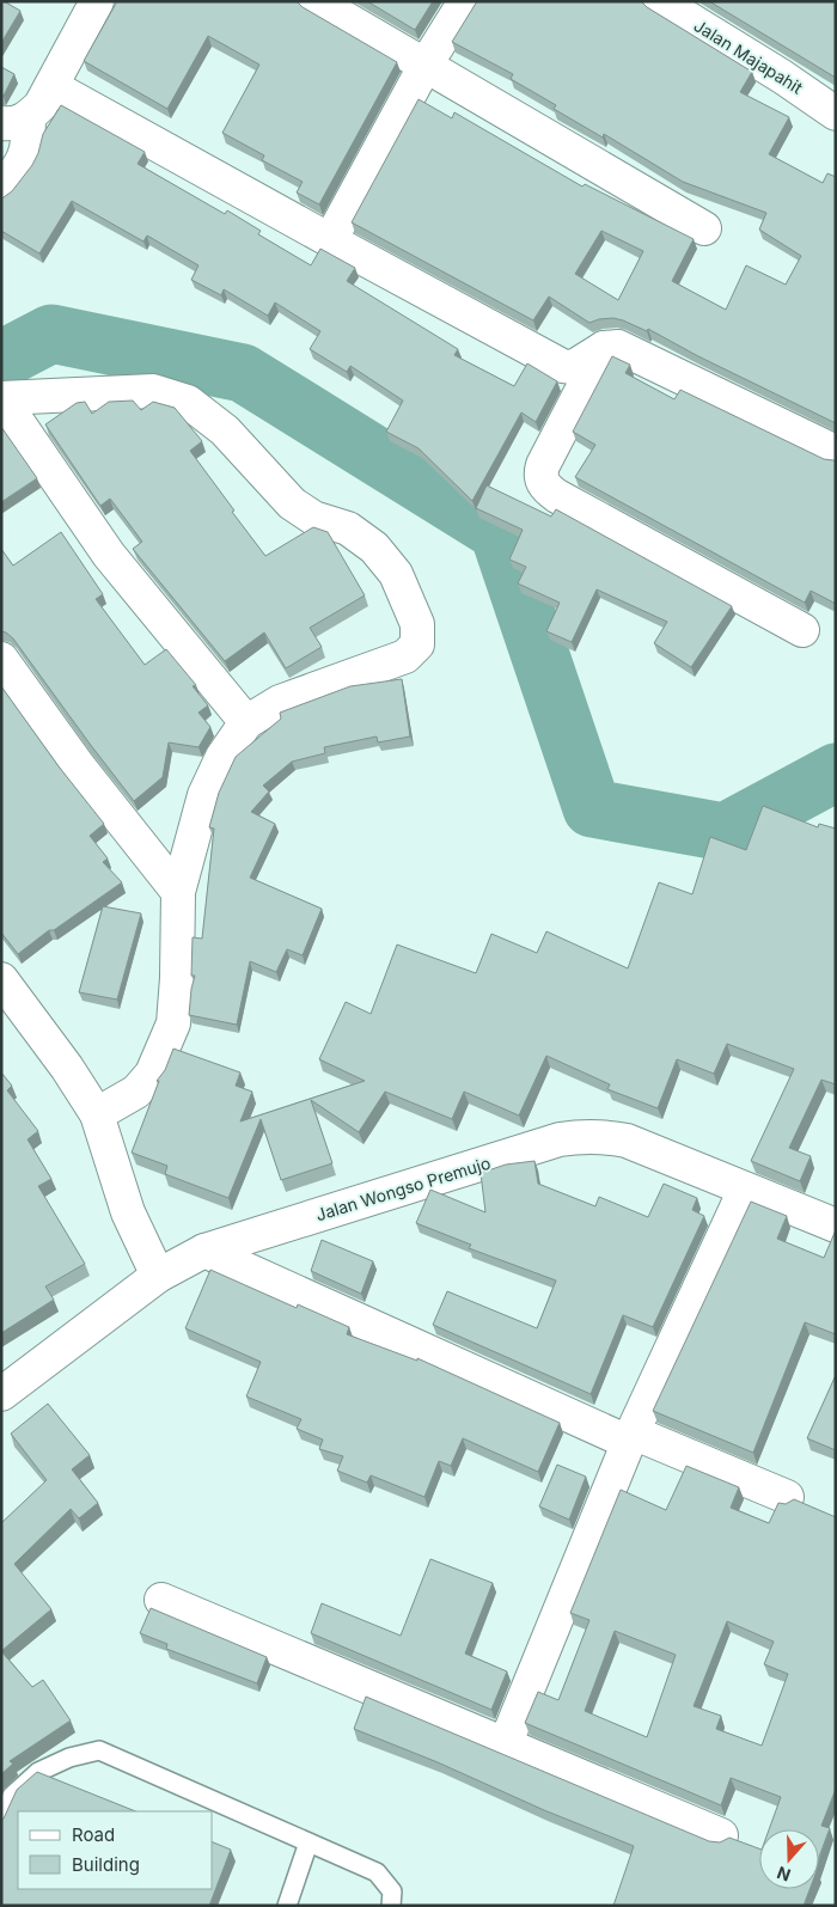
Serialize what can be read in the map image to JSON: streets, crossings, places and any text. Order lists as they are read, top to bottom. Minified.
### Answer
{"streets":{"street":["Jalan Majapahit","Jalan Wongso Premujo"]},"legend":["Road","Building"],"north":"bottom"}
